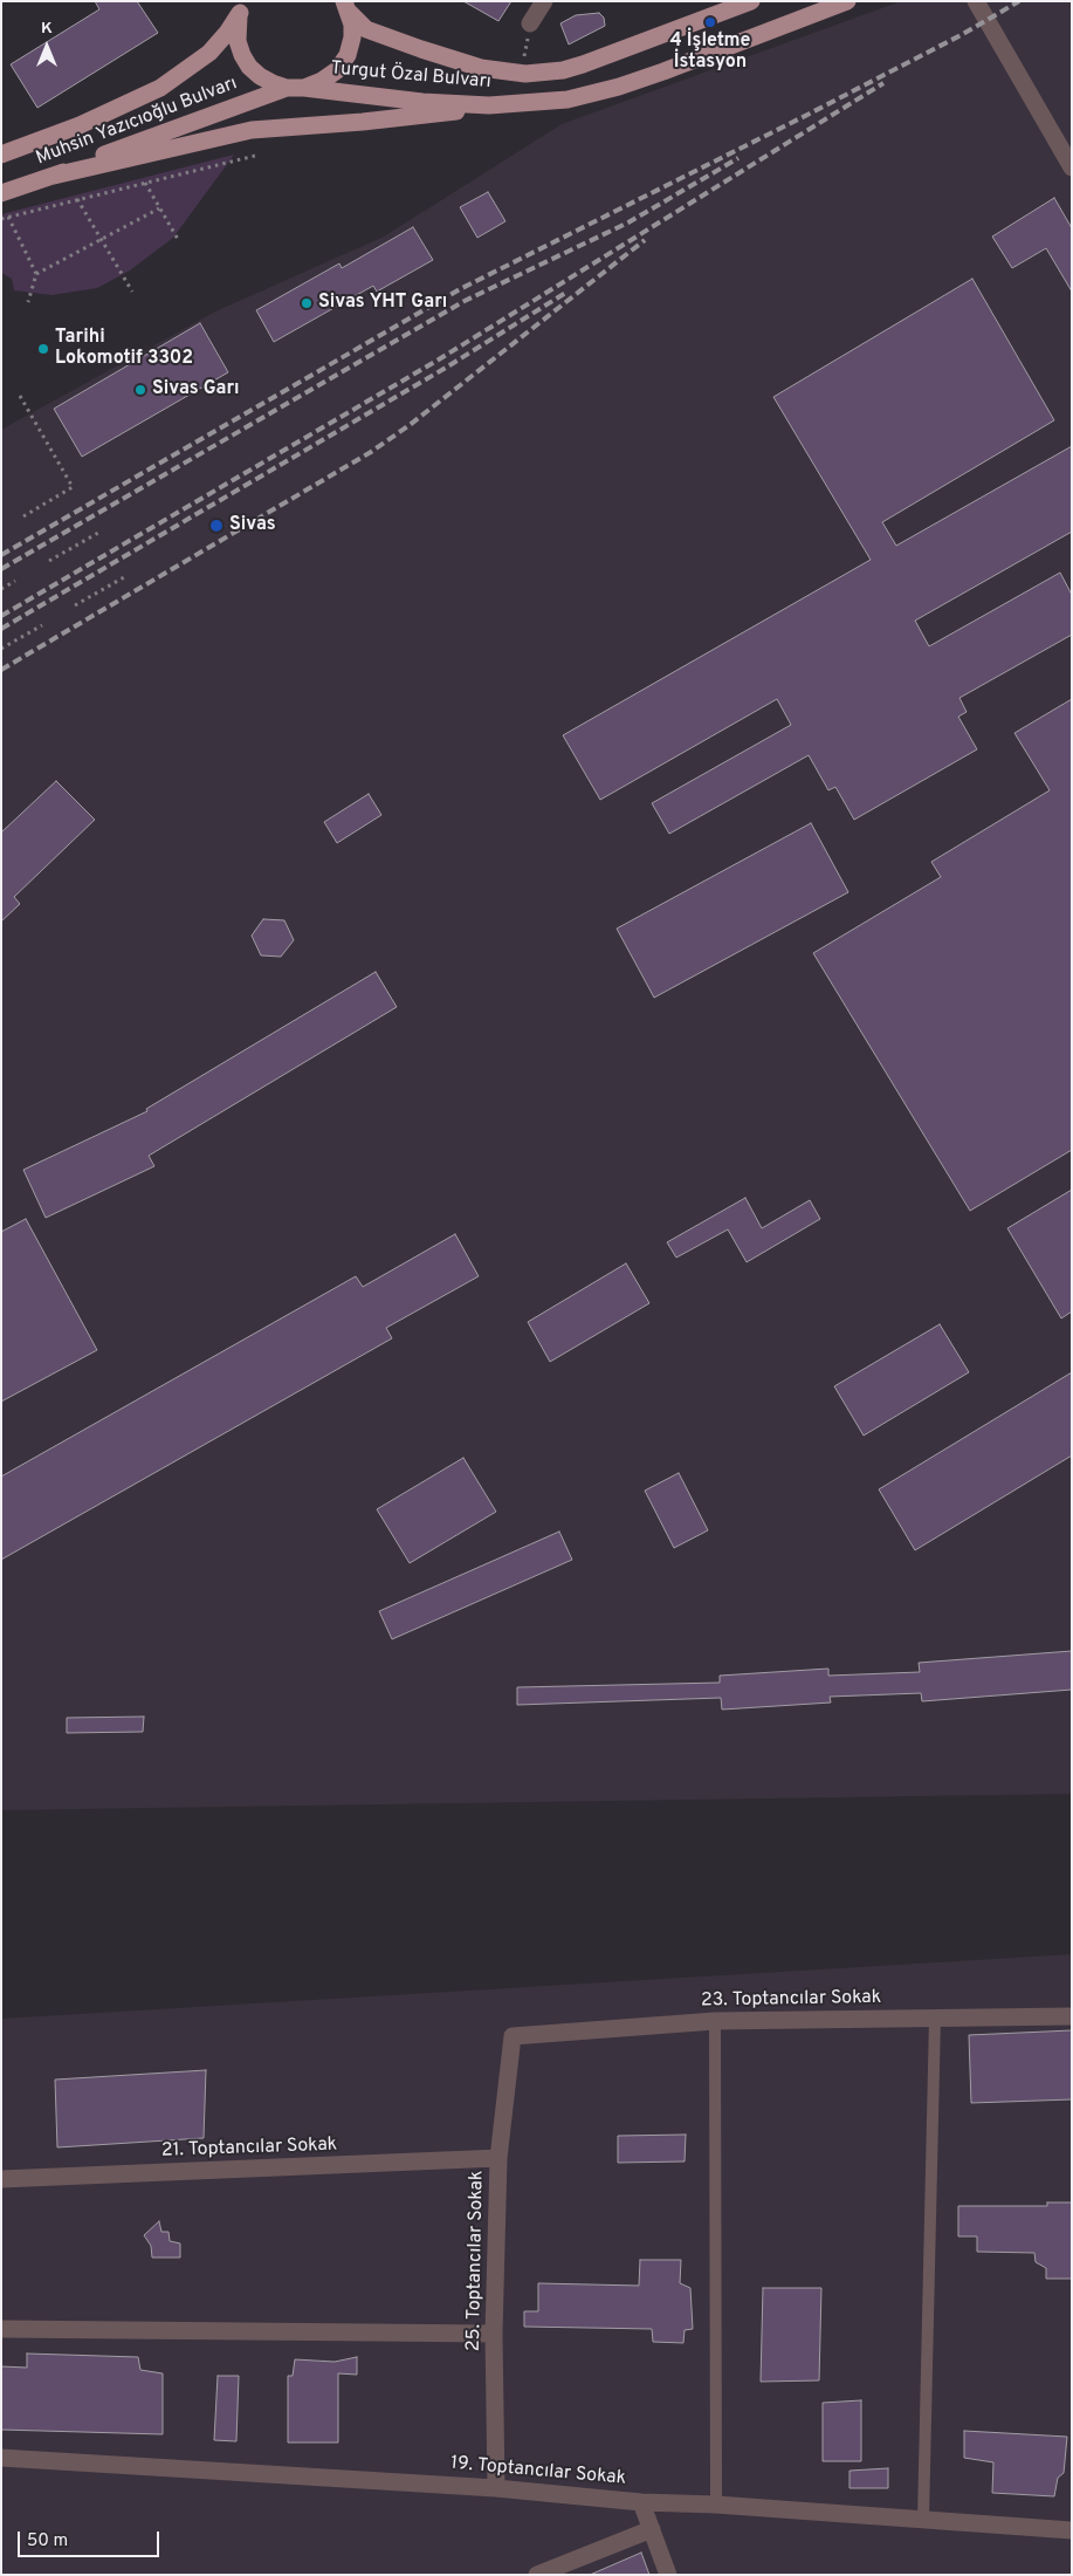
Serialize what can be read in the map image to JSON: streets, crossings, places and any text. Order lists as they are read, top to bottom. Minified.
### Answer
{"streets":{"main road":["Turgut Özal Bulvarı","Muhsin Yazıcıoğlu Bulvarı"],"street":["23. Toptancılar Sokak","21. Toptancılar Sokak","25. Toptancılar Sokak","19. Toptancılar Sokak"]},"crossings":[["Turgut Özal Bulvarı","Muhsin Yazıcıoğlu Bulvarı"],["23. Toptancılar Sokak","25. Toptancılar Sokak"],["21. Toptancılar Sokak","25. Toptancılar Sokak"],["25. Toptancılar Sokak","19. Toptancılar Sokak"]],"places":["4 İşletme İstasyon","Sivas YHT Garı","Tarihi Lokomotif 3302","Sivas Garı","Sivas"],"scale_bar":"50 m","north":"top"}
